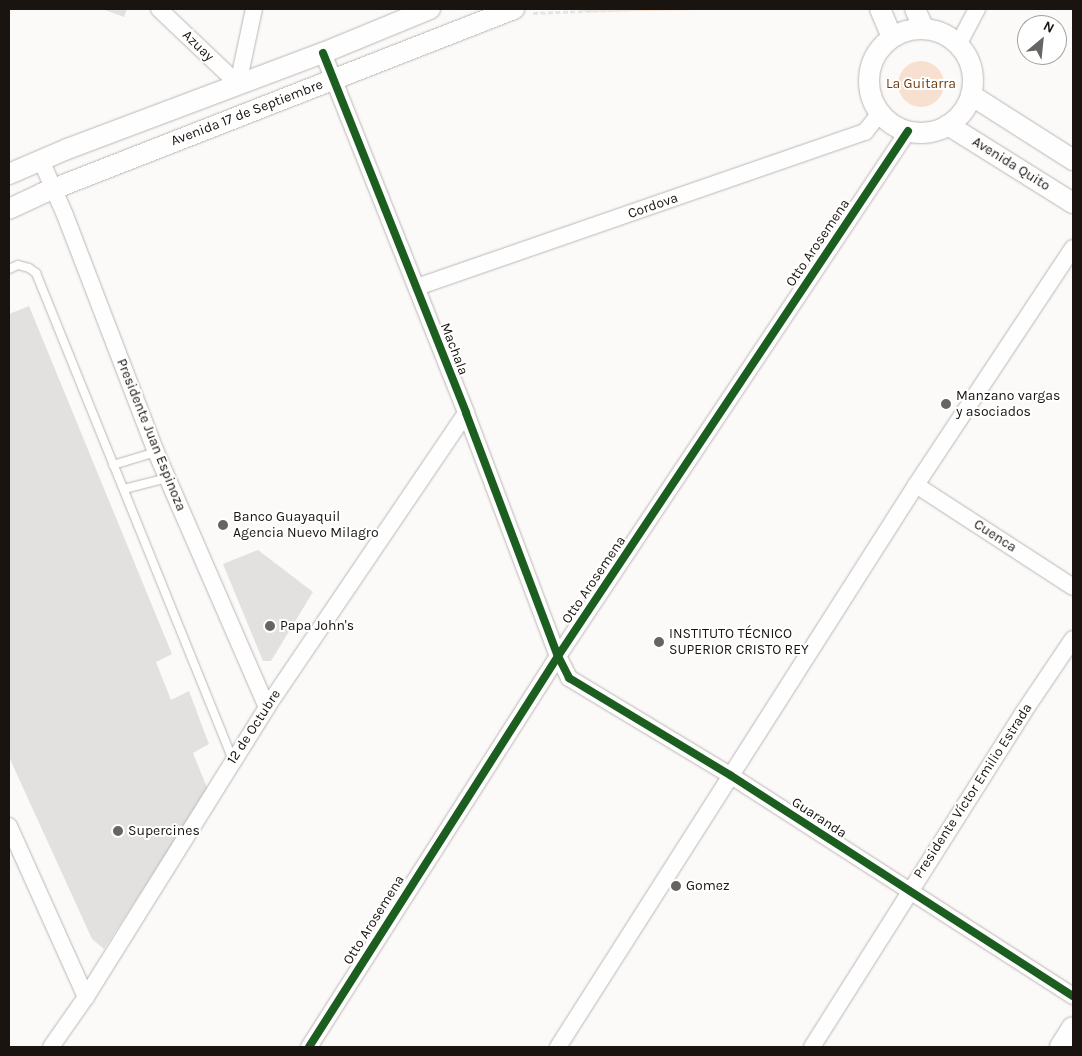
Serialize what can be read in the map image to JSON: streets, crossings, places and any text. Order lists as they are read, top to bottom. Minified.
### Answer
{"streets":{"street":["Azuay","Avenida 17 de Septiembre","Avenida Quito","Cordova","Otto Arosemena","Machala","Presidente Juan Espinoza","Cuenca","12 de Octubre","Presidente Víctor Emilio Estrada","Guaranda"]},"crossings":[["Avenida 17 de Septiembre","Machala"],["Avenida 17 de Septiembre","Presidente Juan Espinoza"],["Avenida Quito","Cordova"],["Avenida Quito","Otto Arosemena"],["Cordova","Otto Arosemena"],["Cordova","Machala"],["Otto Arosemena","Machala"],["Otto Arosemena","Guaranda"],["Machala","12 de Octubre"],["Machala","Guaranda"],["Presidente Juan Espinoza","12 de Octubre"],["Presidente Víctor Emilio Estrada","Guaranda"]],"parks":["La Guitarra"],"places":["Manzano vargas y asociados","Banco Guayaquil Agencia Nuevo Milagro","Papa John's","INSTITUTO TÉCNICO SUPERIOR CRISTO REY","Supercines","Gomez"],"north":"top right"}
